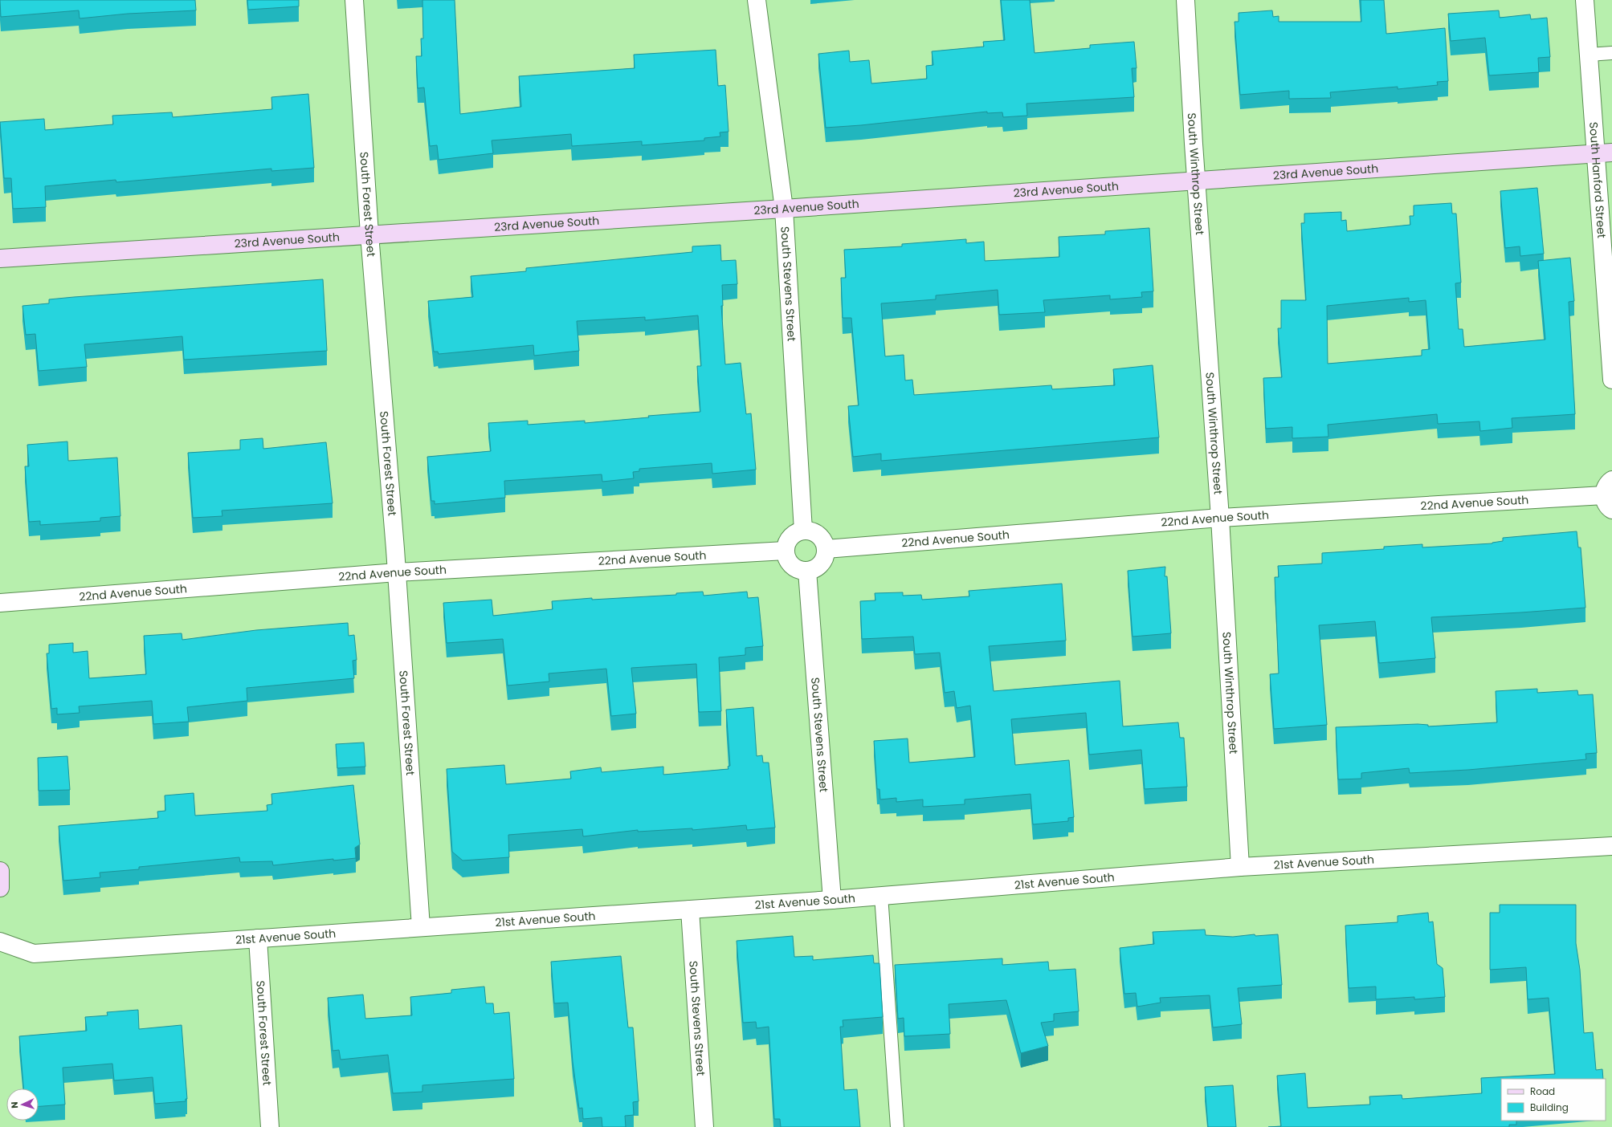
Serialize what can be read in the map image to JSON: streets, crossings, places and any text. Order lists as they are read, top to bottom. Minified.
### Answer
{"streets":{"street":["23rd Avenue South","South Winthrop Street","South Hanford Street","South Forest Street","South Stevens Street","22nd Avenue South","21st Avenue South"]},"crossings":[["23rd Avenue South","South Winthrop Street"],["23rd Avenue South","South Hanford Street"],["23rd Avenue South","South Forest Street"],["23rd Avenue South","South Stevens Street"],["South Winthrop Street","22nd Avenue South"],["South Winthrop Street","21st Avenue South"],["South Forest Street","22nd Avenue South"],["South Forest Street","21st Avenue South"],["South Stevens Street","22nd Avenue South"],["South Stevens Street","21st Avenue South"]],"legend":["Road","Building"],"north":"left"}
